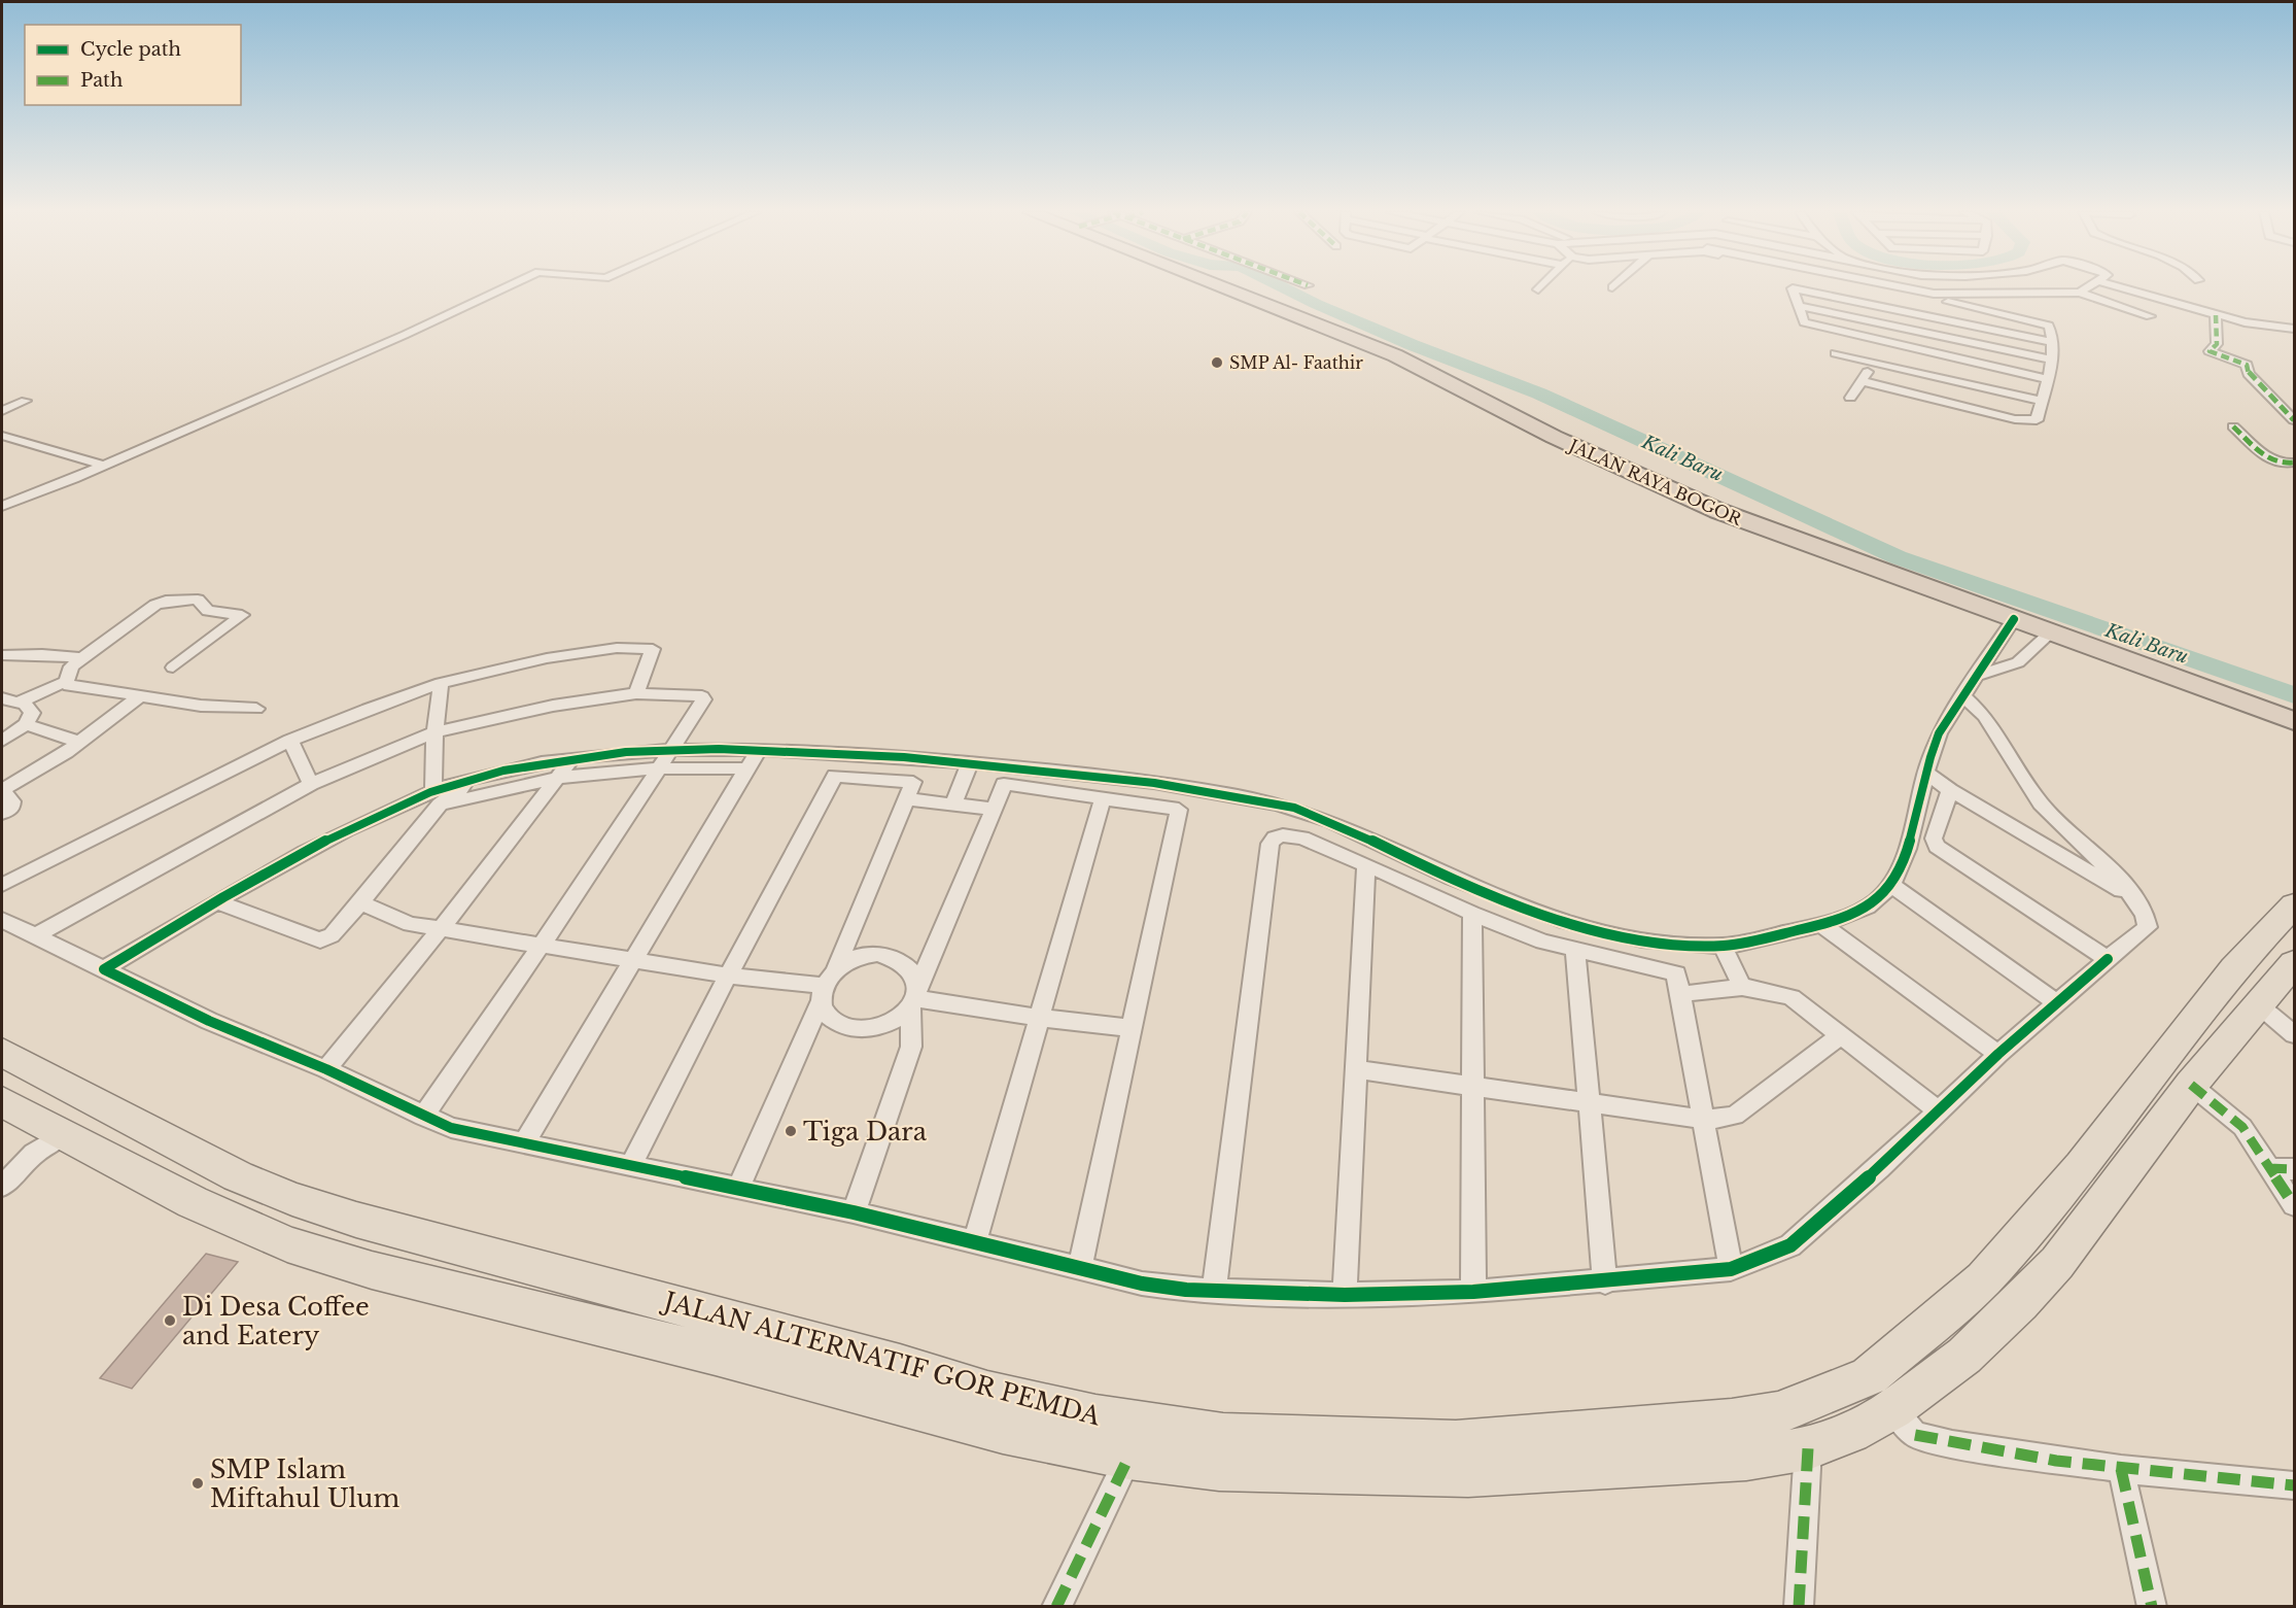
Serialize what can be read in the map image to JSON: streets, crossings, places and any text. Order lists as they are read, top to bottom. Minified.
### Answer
{"streets":{"highway":["JALAN RAYA BOGOR"],"main road":["JALAN ALTERNATIF GOR PEMDA"]},"water":["Kali Baru"],"places":["SMP Al- Faathir","Tiga Dara","Di Desa Coffee and Eatery","SMP Islam Miftahul Ulum"],"legend":["Cycle path","Path"]}
